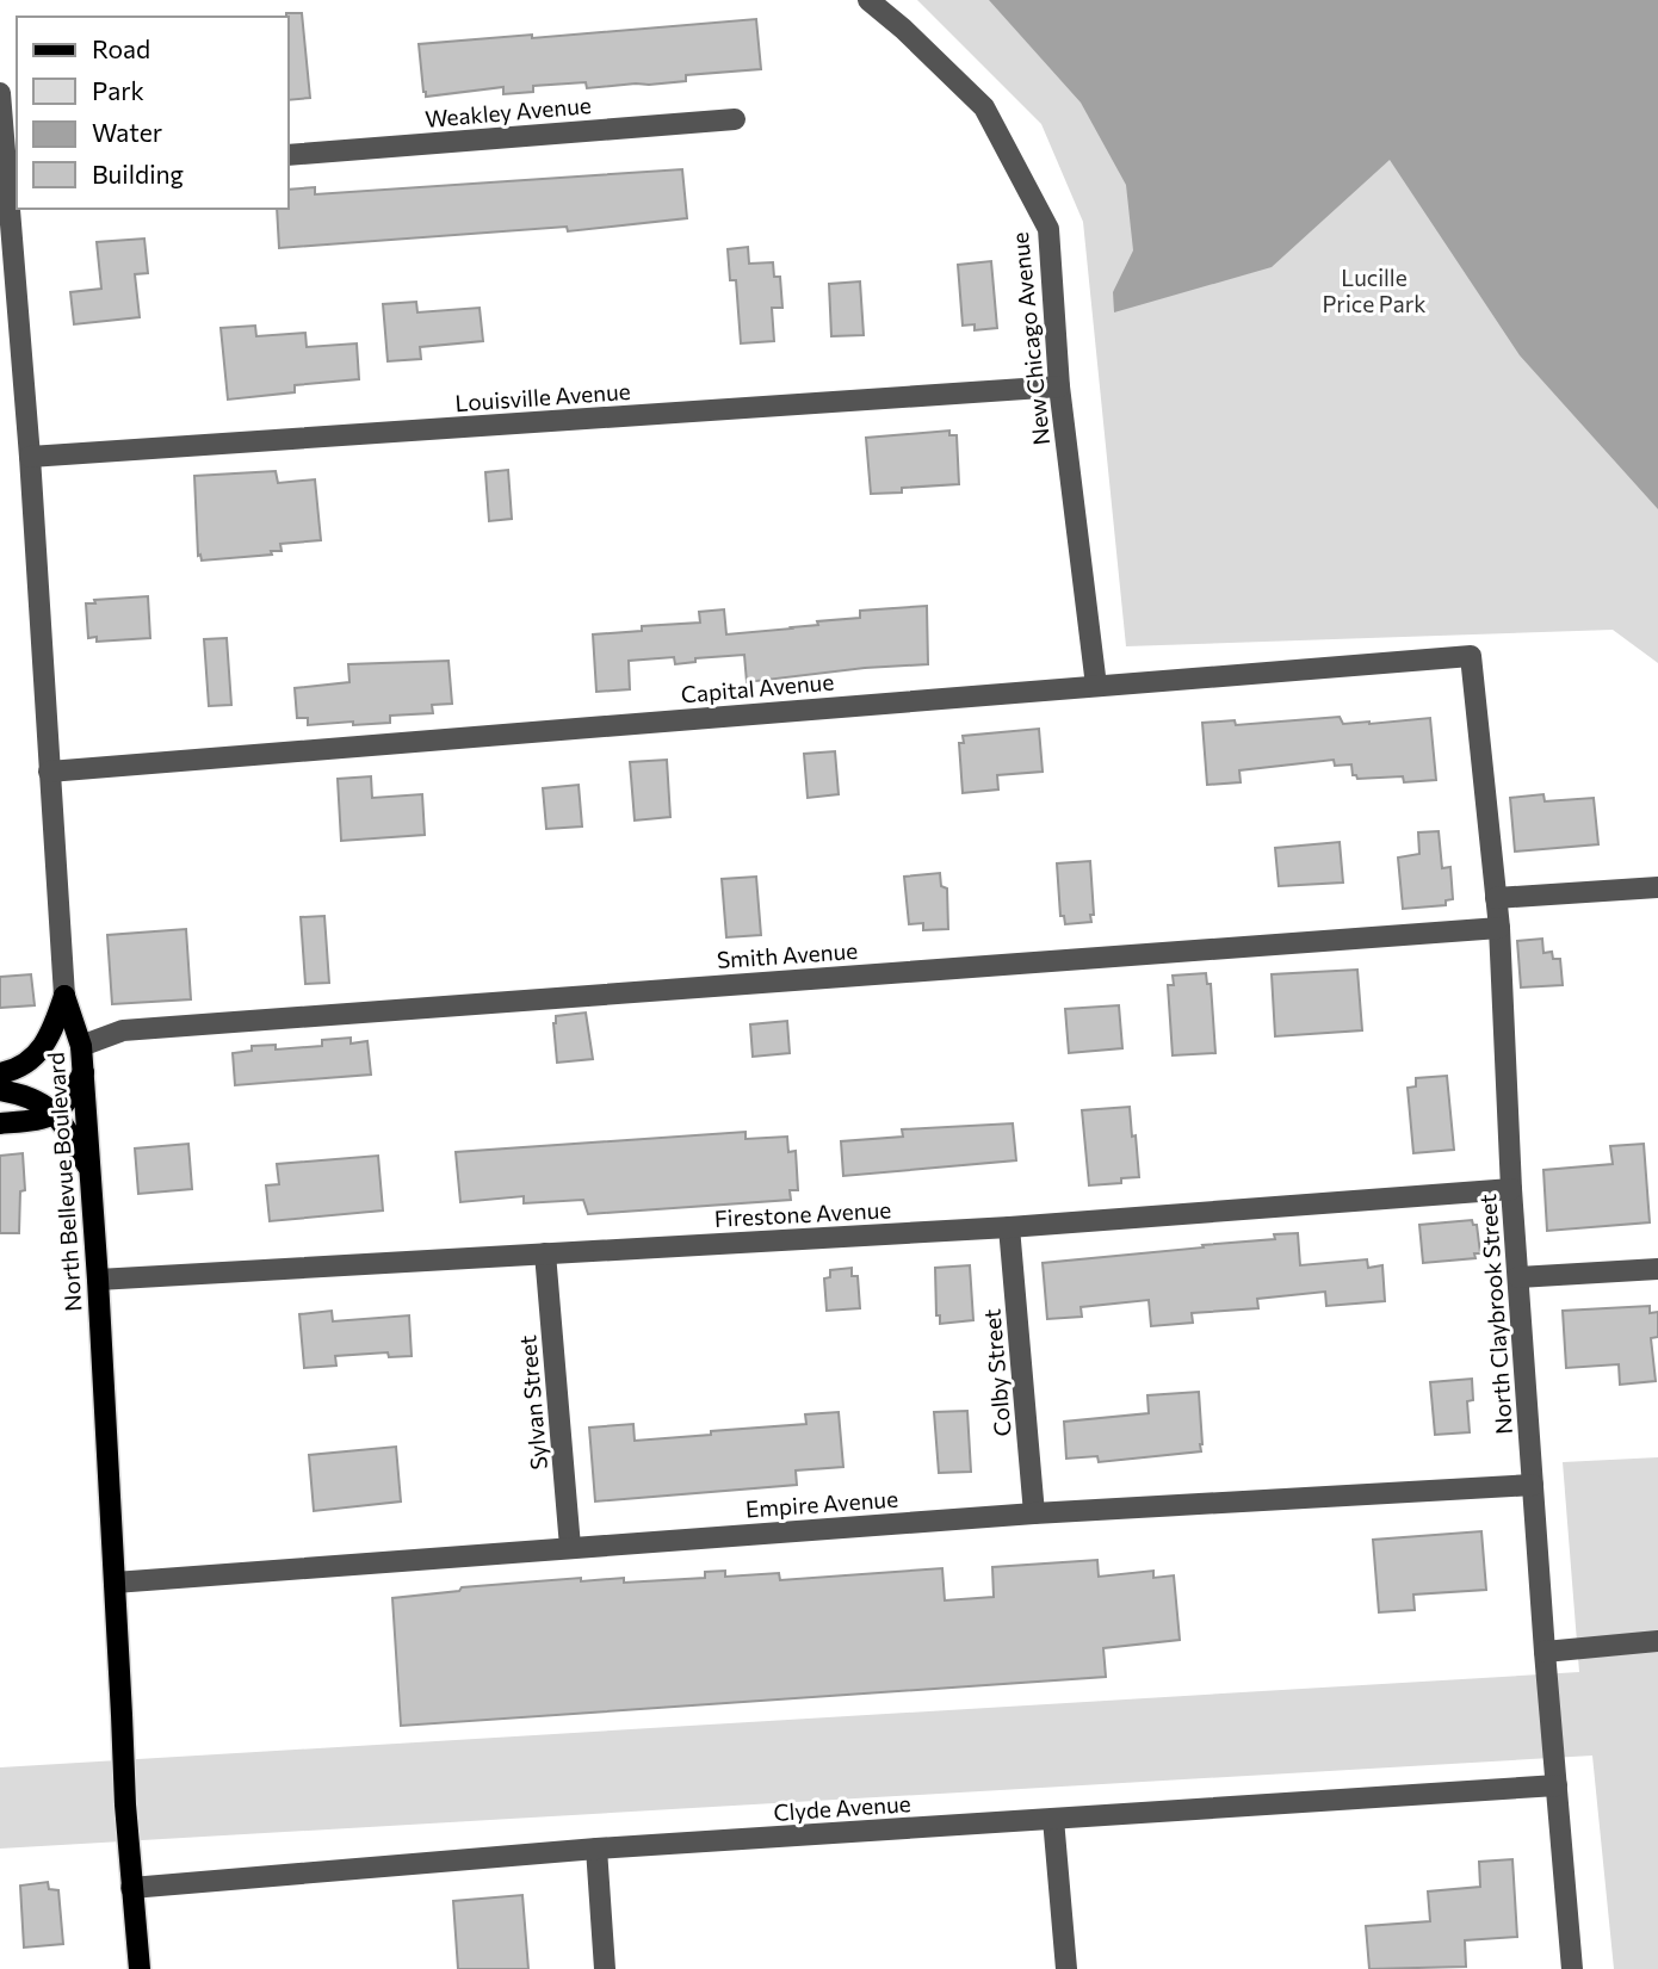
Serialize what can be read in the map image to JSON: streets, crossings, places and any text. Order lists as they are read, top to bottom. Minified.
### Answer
{"streets":{"main road":["North Bellevue Boulevard"],"street":["Weakley Avenue","New Chicago Avenue","Louisville Avenue","Capital Avenue","Smith Avenue","Firestone Avenue","North Claybrook Street","Colby Street","Sylvan Street","Empire Avenue","Clyde Avenue"]},"crossings":[["New Chicago Avenue","Louisville Avenue"],["New Chicago Avenue","Capital Avenue"],["Louisville Avenue","North Bellevue Boulevard"],["Capital Avenue","North Bellevue Boulevard"],["Capital Avenue","North Claybrook Street"],["Smith Avenue","North Bellevue Boulevard"],["Smith Avenue","North Claybrook Street"],["North Bellevue Boulevard","Firestone Avenue"],["North Bellevue Boulevard","Empire Avenue"],["North Bellevue Boulevard","Clyde Avenue"],["Firestone Avenue","North Claybrook Street"],["Firestone Avenue","Colby Street"],["Firestone Avenue","Sylvan Street"],["North Claybrook Street","Empire Avenue"],["North Claybrook Street","Clyde Avenue"],["Colby Street","Empire Avenue"],["Sylvan Street","Empire Avenue"]],"parks":["Lucille Price Park"],"legend":["Road","Park","Water","Building"]}
